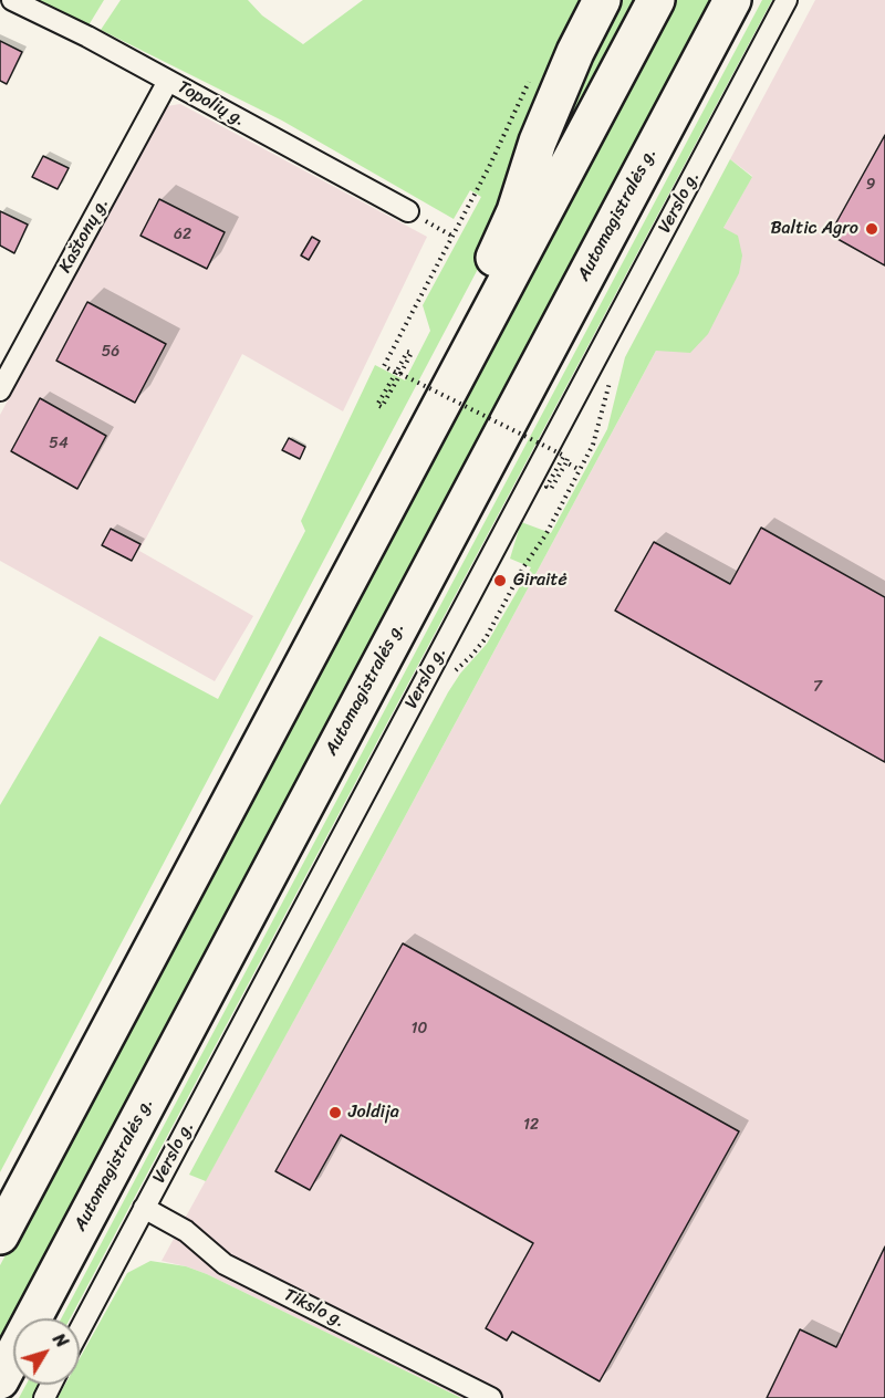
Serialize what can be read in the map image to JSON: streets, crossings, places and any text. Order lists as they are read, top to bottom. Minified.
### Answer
{"streets":{"highway":["Automagistralės g."],"street":["Topolių g.","Verslo g.","Kaštonų g.","Tikslo g."]},"crossings":[["Topolių g.","Kaštonų g."],["Verslo g.","Tikslo g."]],"places":["Baltic Agro","Giraitė","Joldija"],"house_numbers":["9","62","56","54","7","10","12"],"north":"top right"}
